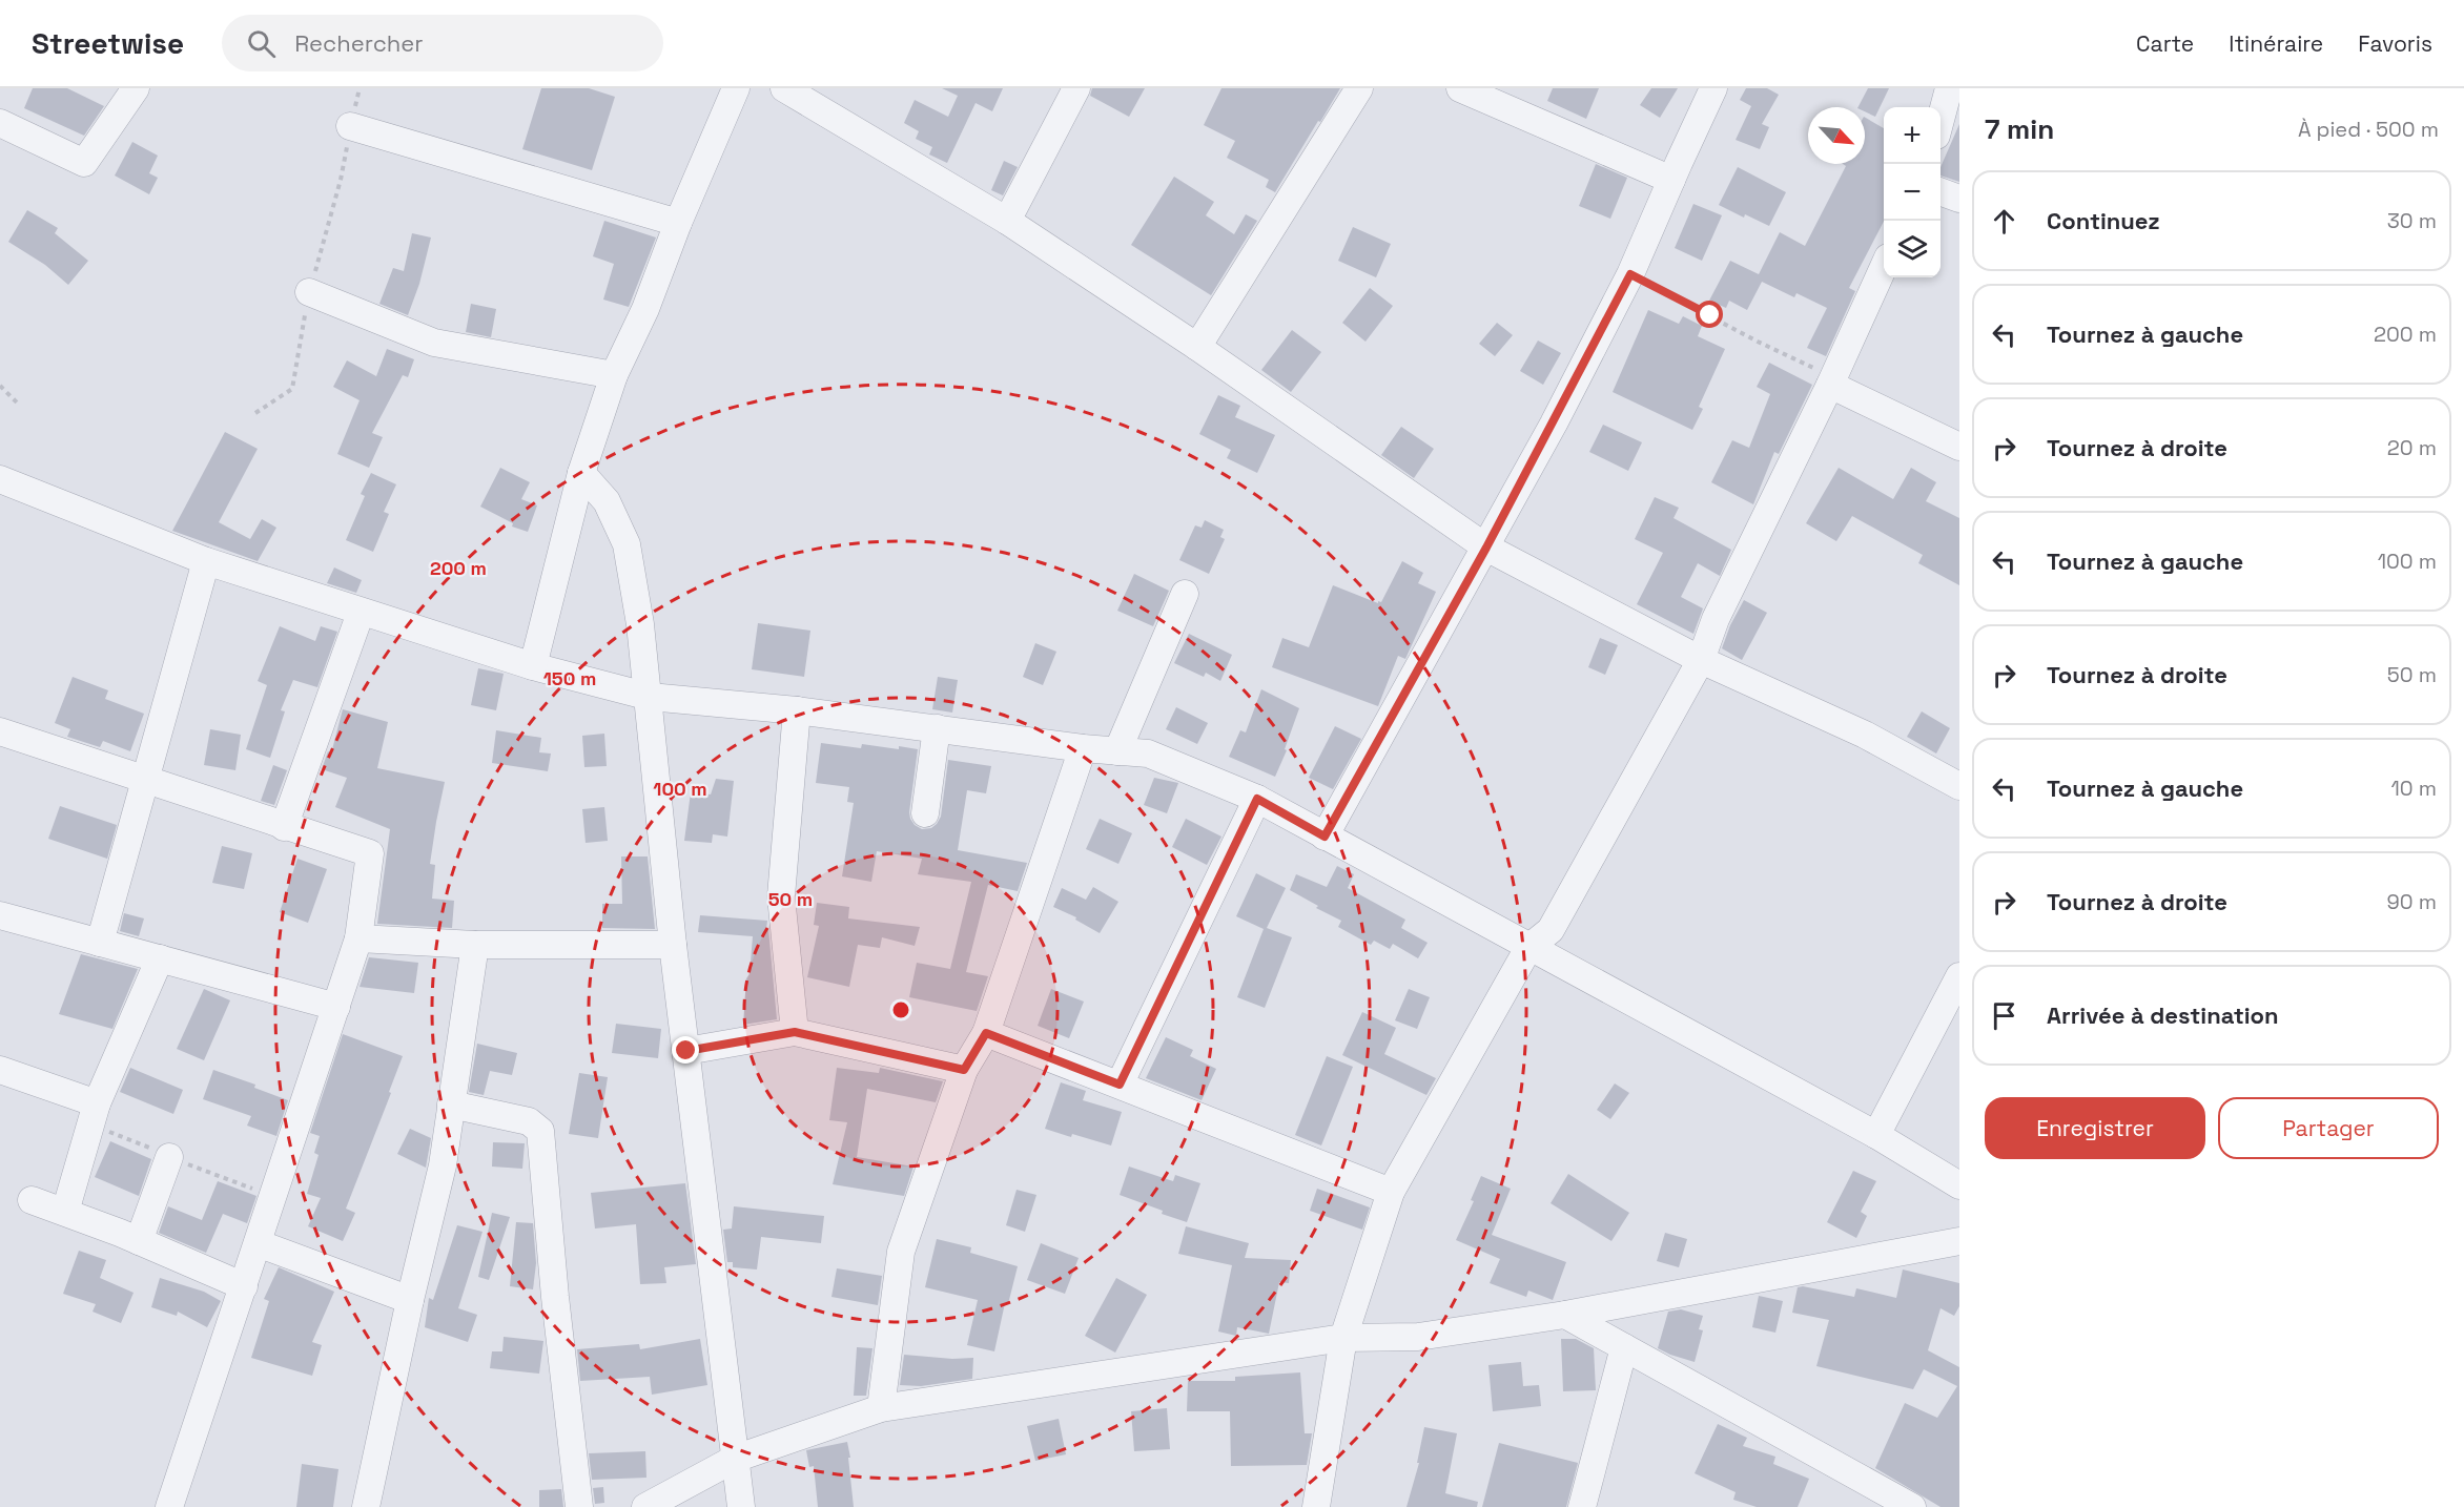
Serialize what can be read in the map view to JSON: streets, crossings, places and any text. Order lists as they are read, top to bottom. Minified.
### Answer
{"north":"bottom right","page":{"header":"Streetwise","search":"Rechercher","nav":["Carte","Itinéraire","Favoris"],"heading":["7 min","À pied · 500 m"],"map_buttons":["+","−"],"list":[["Continuez","30 m"],["Tournez à gauche","200 m"],["Tournez à droite","20 m"],["Tournez à gauche","100 m"],["Tournez à droite","50 m"],["Tournez à gauche","10 m"],["Tournez à droite","90 m"],"Arrivée à destination"],"buttons":["Enregistrer","Partager"]},"rings":["200 m","150 m","100 m","50 m"]}
